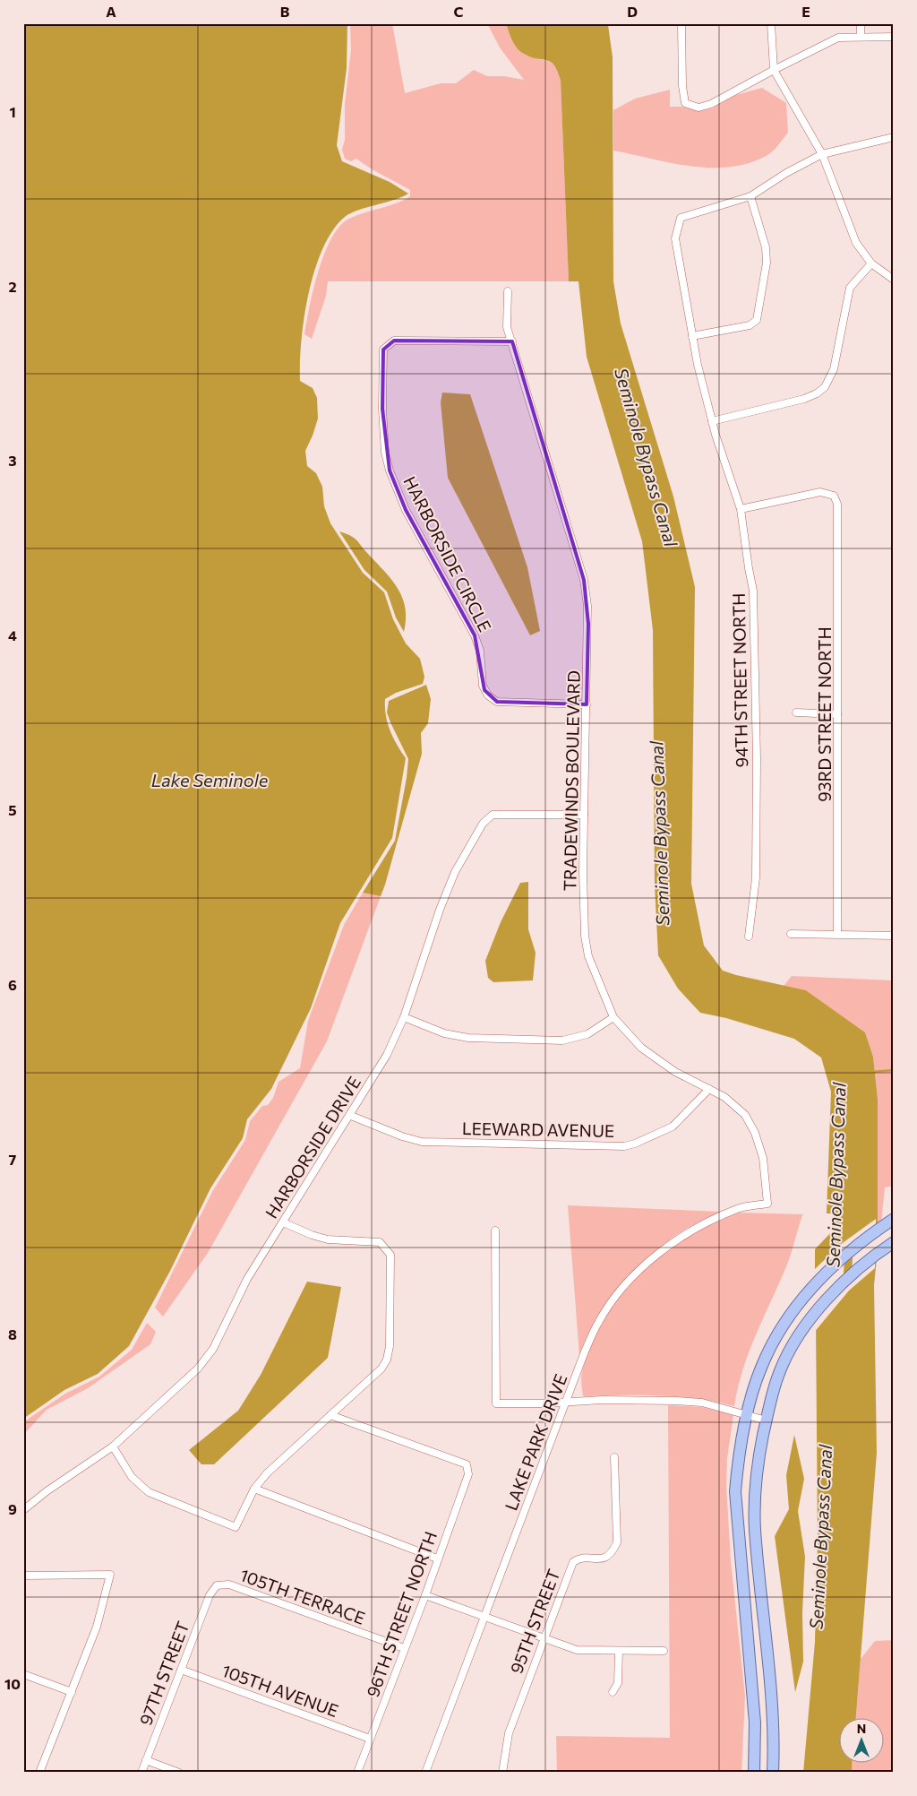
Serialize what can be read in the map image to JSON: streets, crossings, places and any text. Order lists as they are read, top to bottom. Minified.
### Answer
{"streets":{"street":["HARBORSIDE CIRCLE","94TH STREET NORTH","93RD STREET NORTH","TRADEWINDS BOULEVARD","LEEWARD AVENUE","HARBORSIDE DRIVE","LAKE PARK DRIVE","105TH TERRACE","96TH STREET NORTH","95TH STREET","97TH STREET","105TH AVENUE"]},"crossings":[["HARBORSIDE CIRCLE","TRADEWINDS BOULEVARD"],["94TH STREET NORTH","93RD STREET NORTH"],["TRADEWINDS BOULEVARD","LEEWARD AVENUE"],["TRADEWINDS BOULEVARD","HARBORSIDE DRIVE"],["TRADEWINDS BOULEVARD","LAKE PARK DRIVE"],["LEEWARD AVENUE","HARBORSIDE DRIVE"],["105TH TERRACE","96TH STREET NORTH"],["105TH TERRACE","97TH STREET"],["96TH STREET NORTH","105TH AVENUE"],["97TH STREET","105TH AVENUE"]],"water":["Seminole Bypass Canal","Lake Seminole"],"north":"top","grid":{"columns":["A","B","C","D","E"],"rows":["1","2","3","4","5","6","7","8","9","10"]}}
